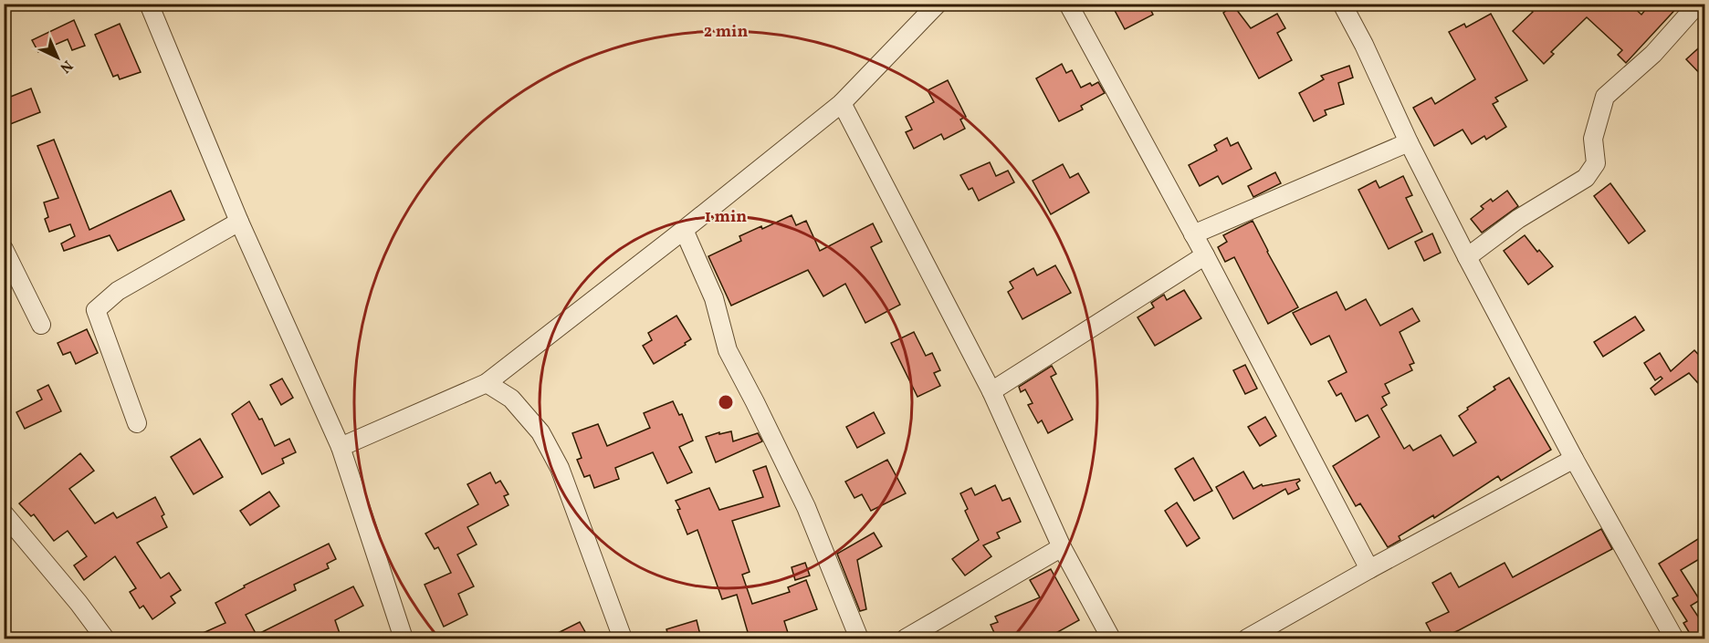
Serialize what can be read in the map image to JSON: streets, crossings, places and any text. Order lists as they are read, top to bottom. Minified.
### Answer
{"north":"bottom right","rings":["2 min","1 min"]}
